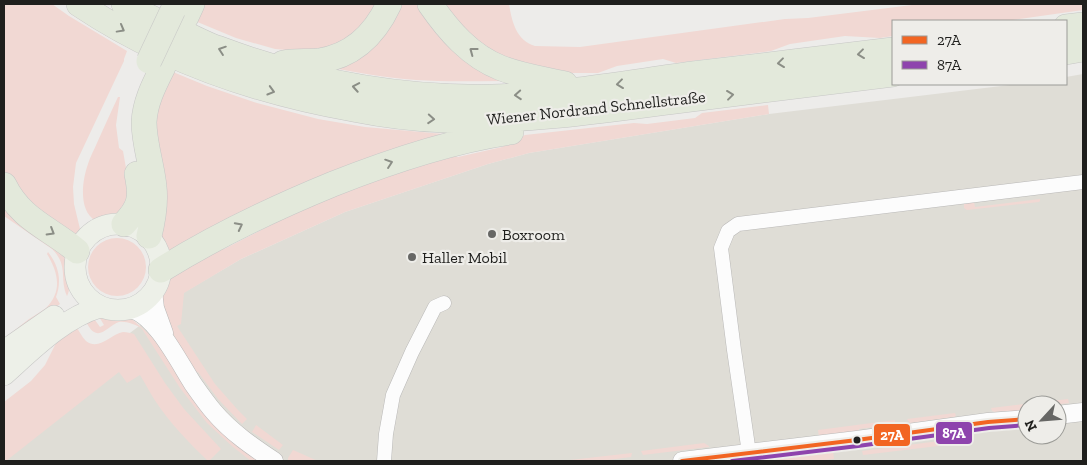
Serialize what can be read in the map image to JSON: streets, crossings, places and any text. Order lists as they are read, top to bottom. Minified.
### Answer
{"streets":{"highway":["Wiener Nordrand Schnellstraße"]},"places":["Boxroom","Haller Mobil"],"lines":["transit line 27A","transit line 87A"],"legend":["27A","87A"],"north":"bottom left"}
